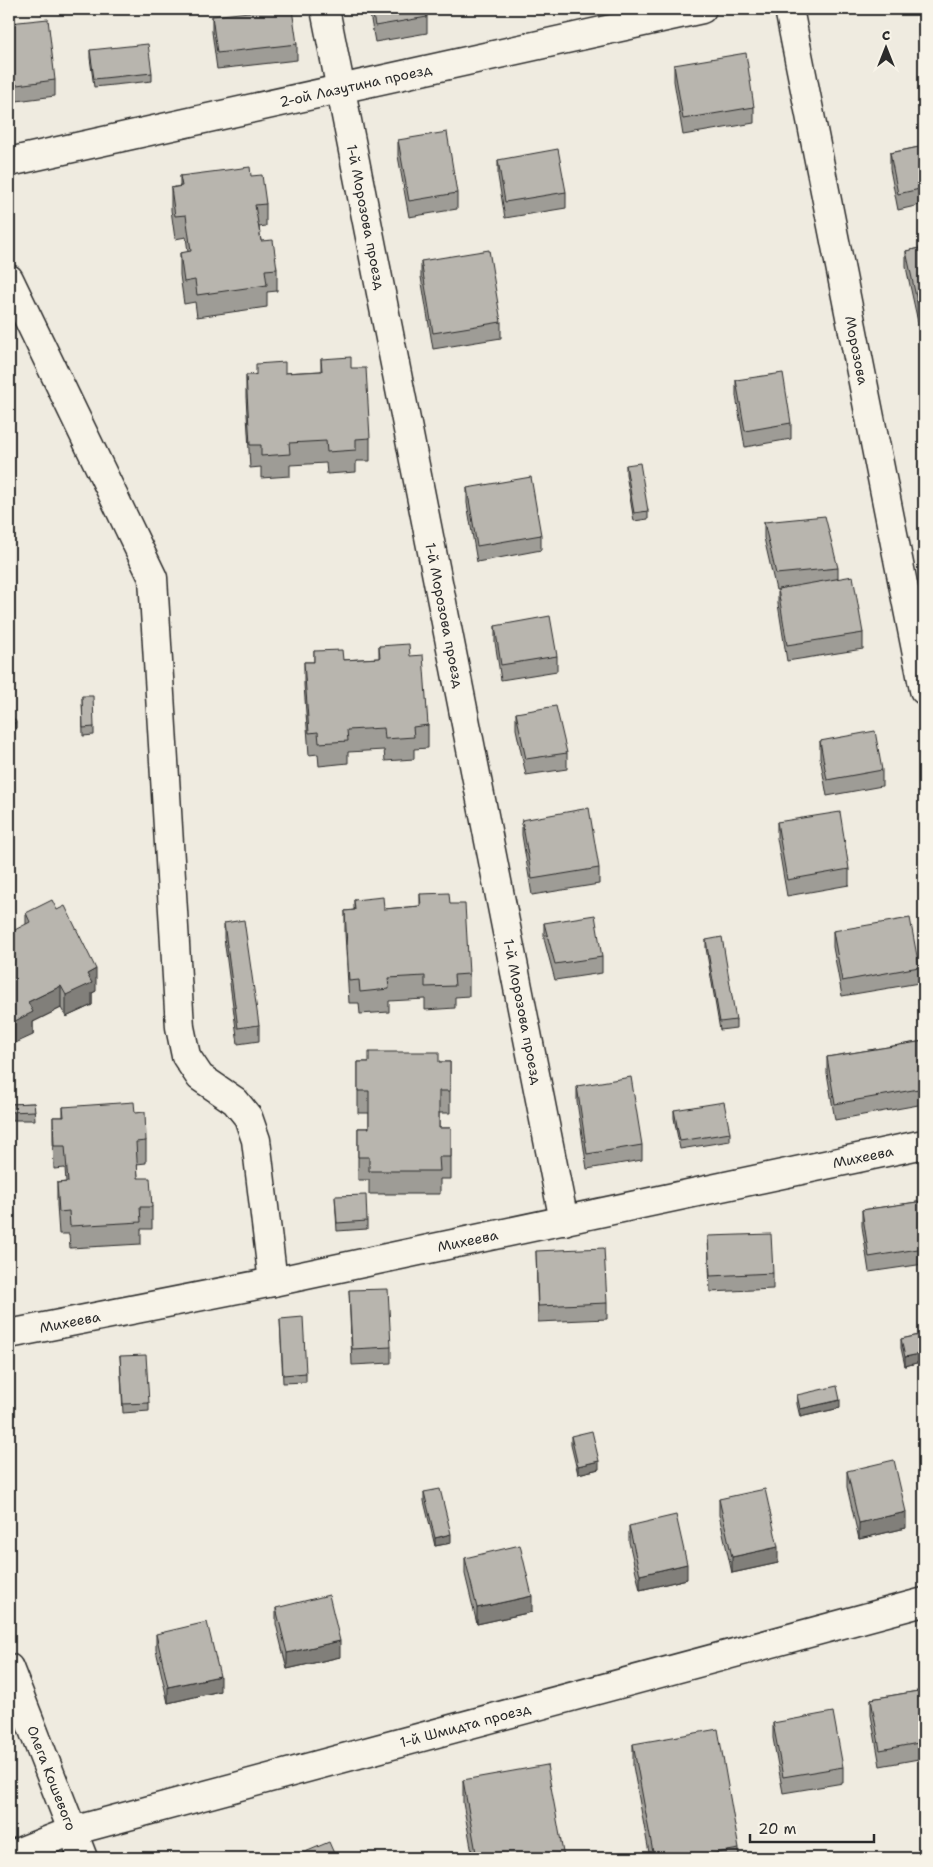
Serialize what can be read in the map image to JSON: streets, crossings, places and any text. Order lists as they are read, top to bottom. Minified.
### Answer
{"streets":{"street":["2-ой Лазутина проезд","1-й Морозова проезд","Морозова","Михеева","1-й Шмидта проезд","Олега Кошевого"]},"crossings":[["2-ой Лазутина проезд","1-й Морозова проезд"],["1-й Морозова проезд","Михеева"],["1-й Шмидта проезд","Олега Кошевого"]],"scale_bar":"20 m","north":"top"}
